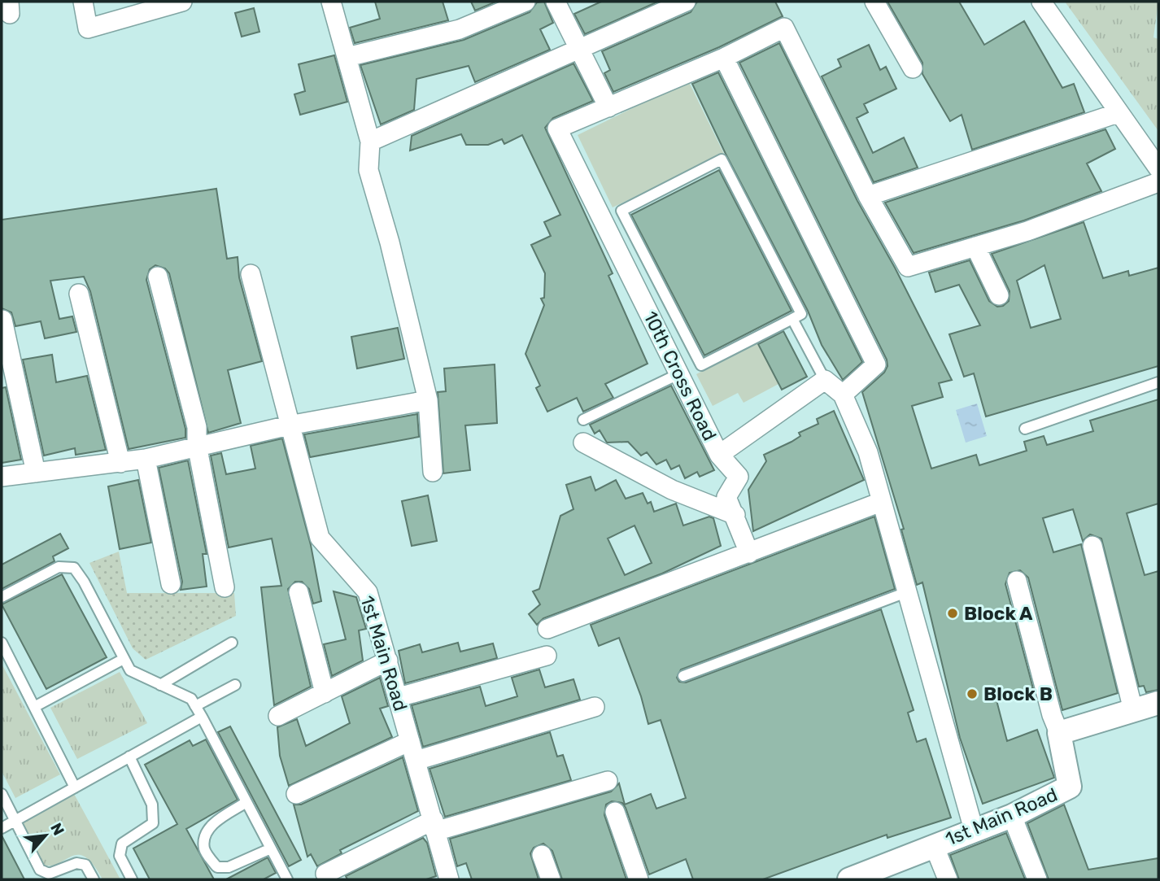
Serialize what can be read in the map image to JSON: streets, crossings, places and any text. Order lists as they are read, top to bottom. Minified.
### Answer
{"streets":{"street":["10th Cross Road","1st Main Road"]},"places":["Block A","Block B"],"north":"top right"}
